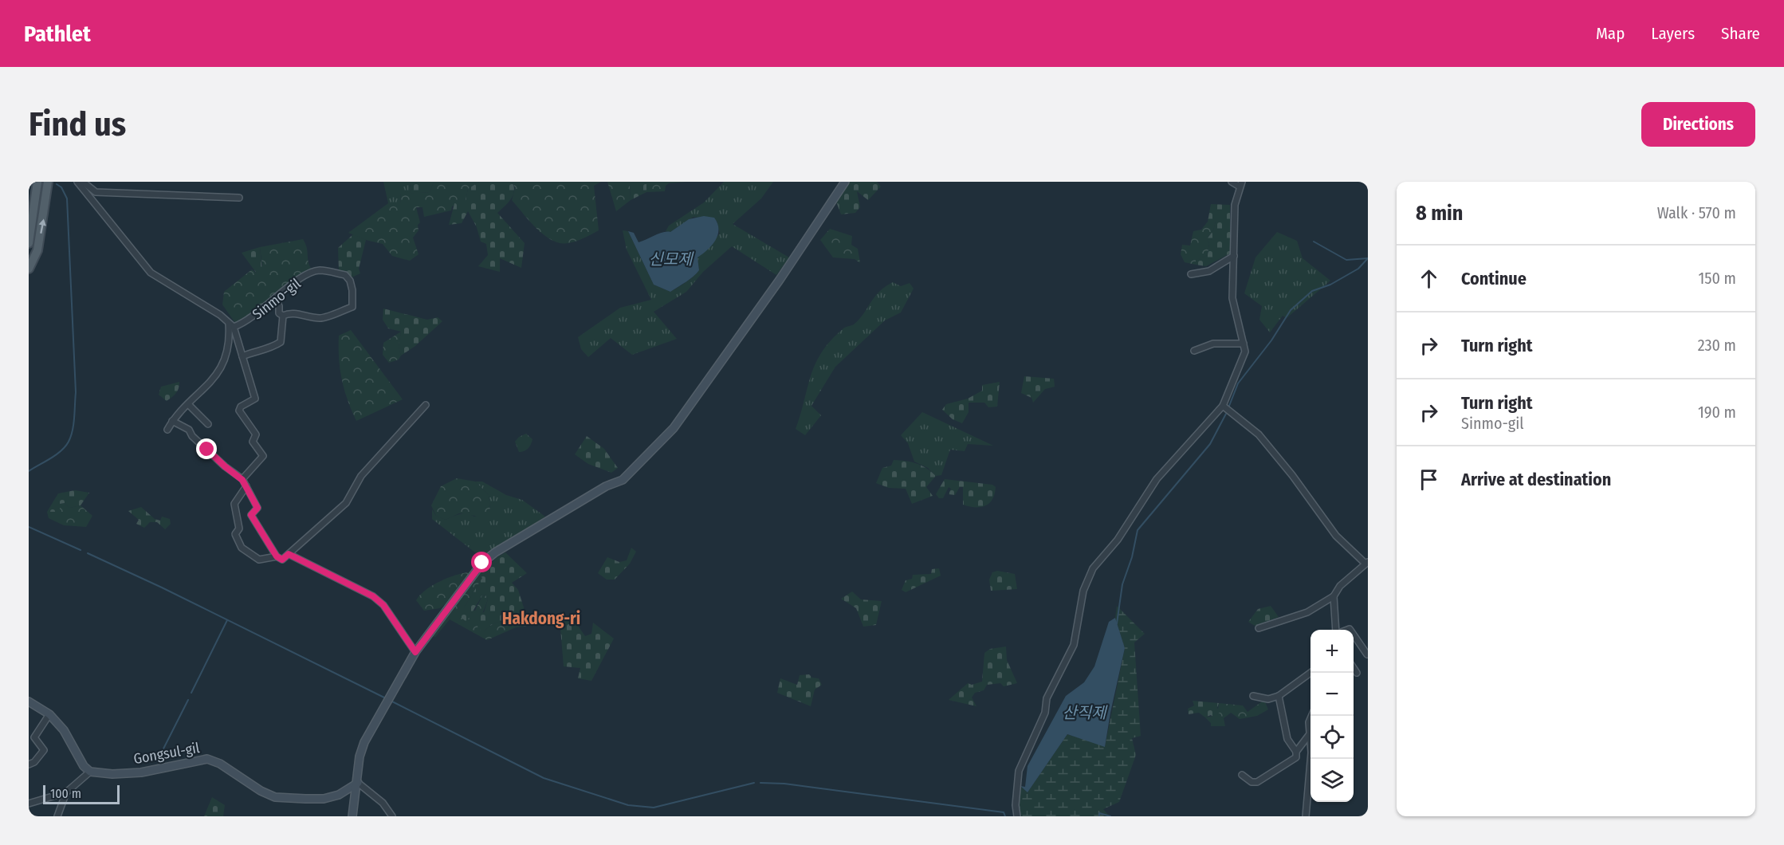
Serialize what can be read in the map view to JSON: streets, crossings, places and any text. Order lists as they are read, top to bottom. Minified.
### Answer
{"streets":{"street":["Sinmo-gil","Gongsul-gil"]},"districts":["Hakdong-ri"],"water":["신모제","산직제"],"scale_bar":"100 m","page":{"header":"Pathlet","nav":["Map","Layers","Share"],"buttons":"Directions","title":"Find us","heading":["8 min","Walk · 570 m"],"list":[["Continue","150 m"],["Turn right","230 m"],["Turn right","Sinmo-gil","190 m"],"Arrive at destination"],"map_buttons":["+","−"],"scale":"100 m"}}
